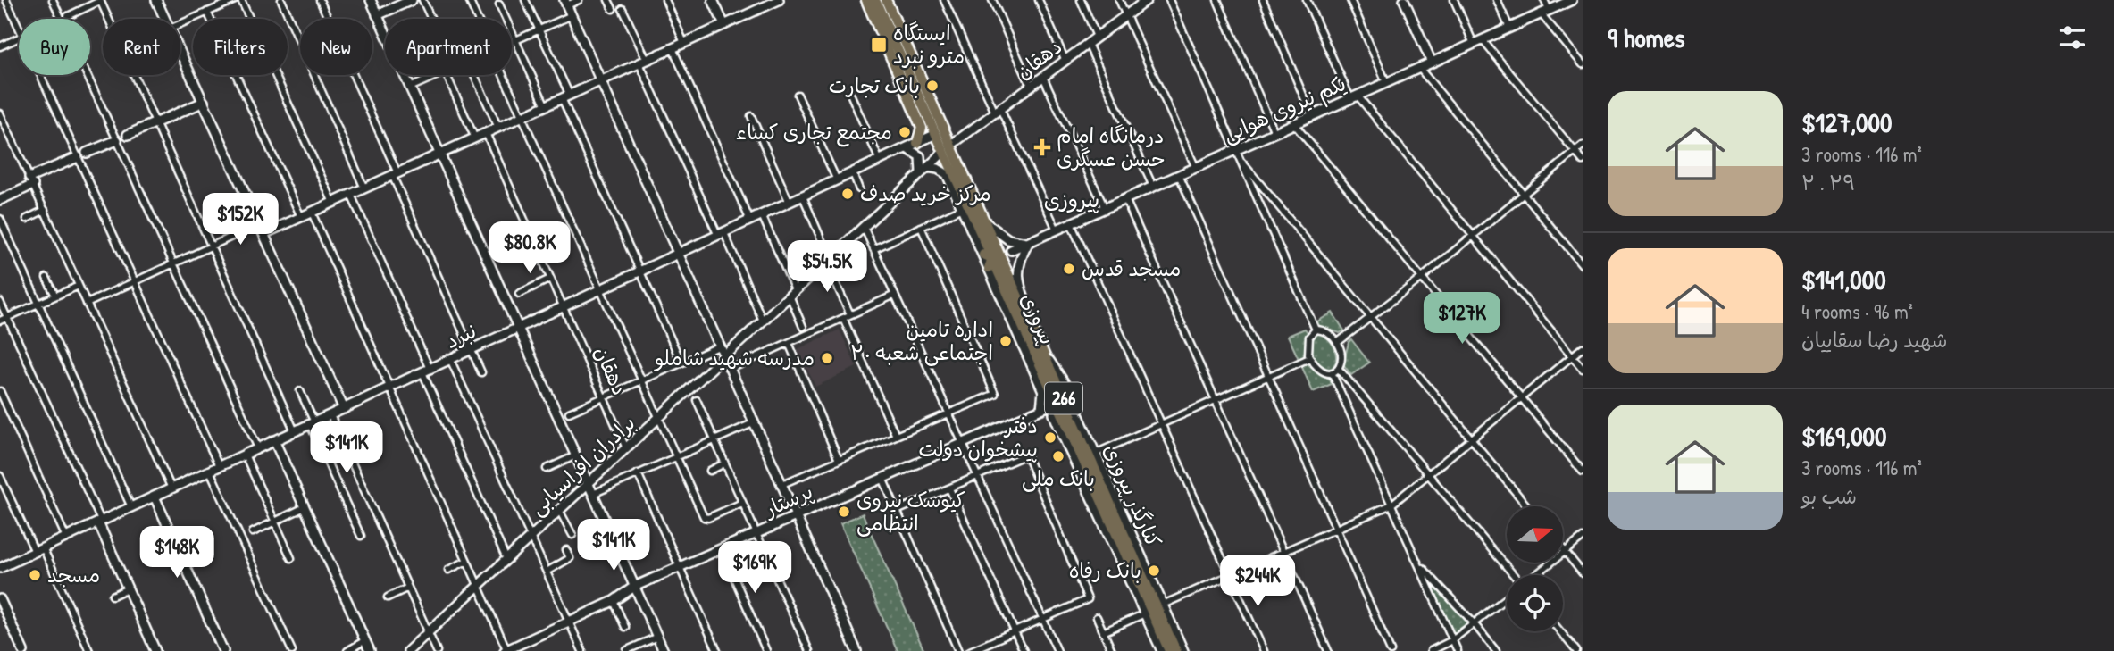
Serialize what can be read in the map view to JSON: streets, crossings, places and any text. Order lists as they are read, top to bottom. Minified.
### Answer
{"streets":{"main road":["پیروزی","266"],"street":["دهقان","یکم نیروی هوایی","نبرد","برادران افراسیابی","کنارگذر پیروزی","پرستار"]},"crossings":[["دهقان","پیروزی"],["دهقان","نبرد"],["دهقان","برادران افراسیابی"],["پیروزی","نبرد"],["پیروزی","برادران افراسیابی"],["پیروزی","کنارگذر پیروزی"],["پیروزی","پرستار"]],"districts":["پیروزی"],"places":{"transit":["ایستگاه مترو نبرد"],"other":["بانک تجارت","مجتمع تجاری کساء","مرکز خرید صدف","مسجد قدس","اداره تامین اجتماعی شعبه ۲۰","مدرسه شهید شاملو","دفتر پیشخوان دولت","بانک ملی","کیوسک نیروی انتظامی","بانک رفاه","مسجد"],"health":["درمانگاه امام حسن عسگری"]},"north":"right","page":{"heading":"9 homes","chip":["Buy","Rent","Filters","New","Apartment"],"list":[{"name":"$127,000","note":"3 rooms · 116 m² · ۲ . ۲۹"},{"name":"$141,000","note":"4 rooms · 96 m² · شهید رضا سقاییان"},{"name":"$169,000","note":"3 rooms · 116 m² · شب بو"}],"price":["$152K","$80.8K","$54.5K","$127K","$141K","$141K","$148K","$169K","$244K"]}}
